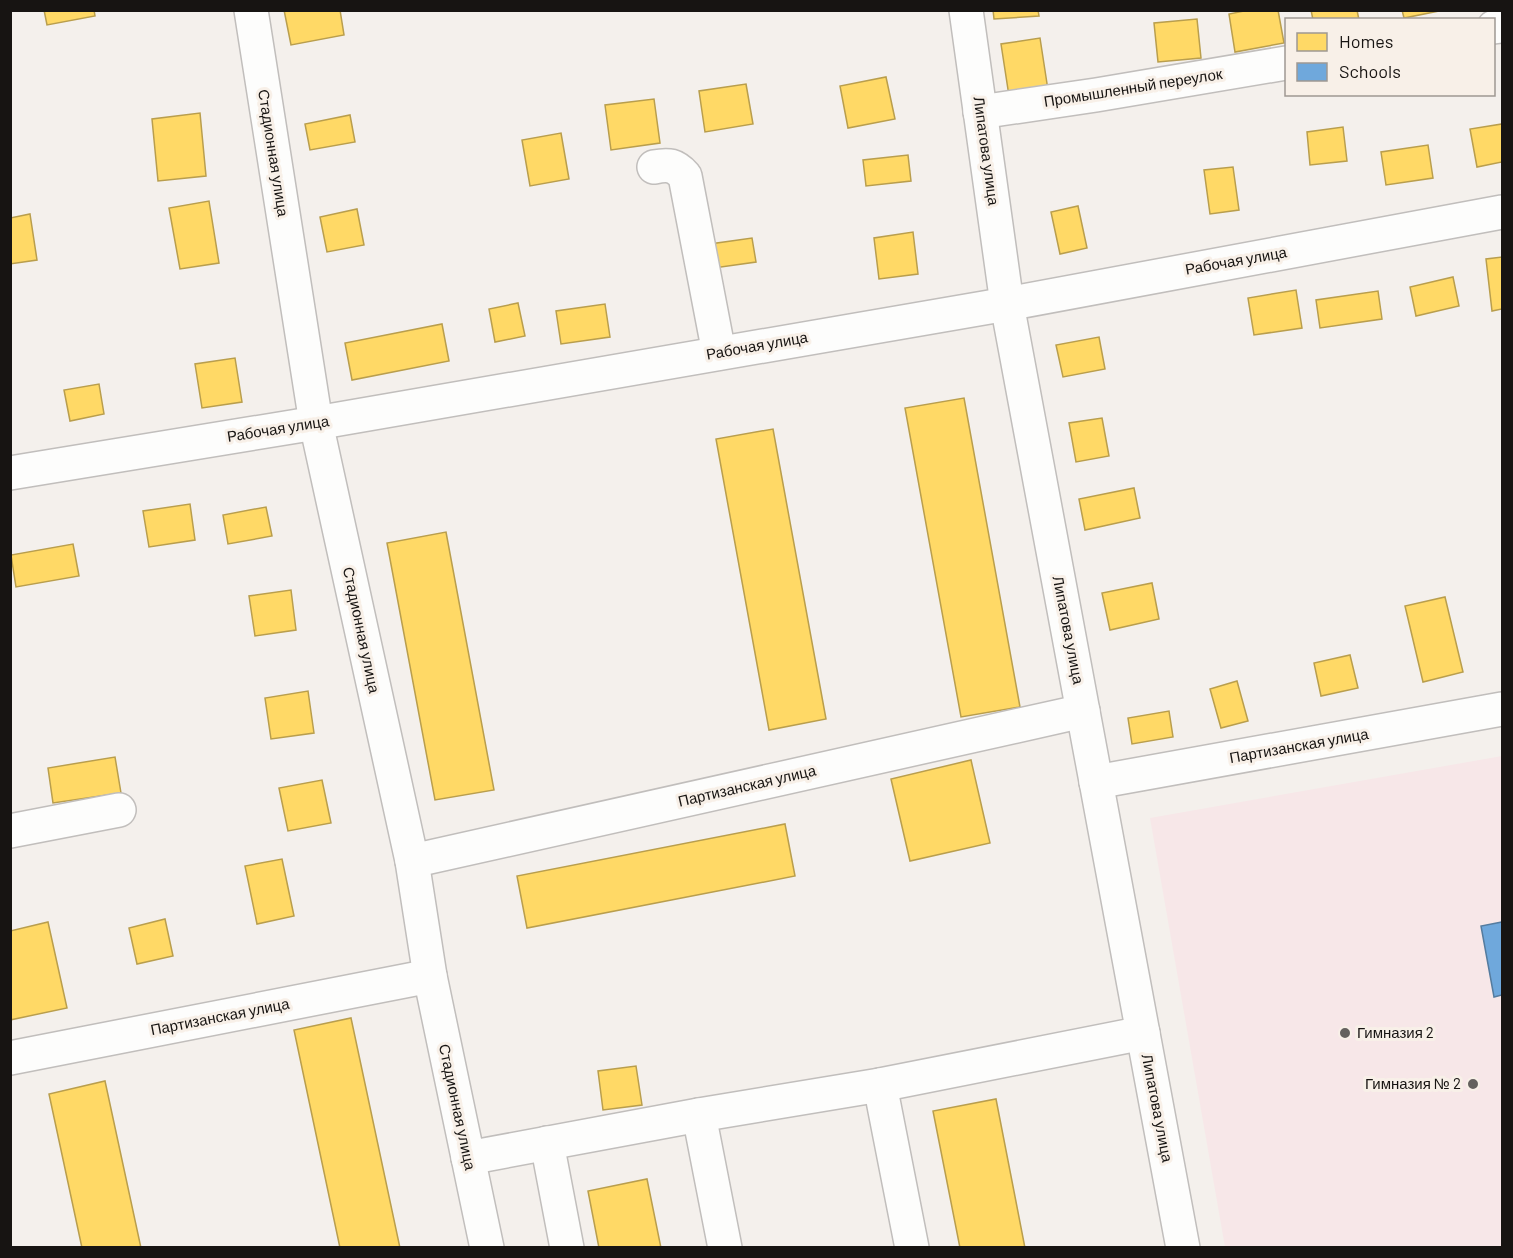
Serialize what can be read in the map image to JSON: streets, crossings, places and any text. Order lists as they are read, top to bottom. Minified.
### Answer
{"streets":{"street":["Промышленный переулок","Липатова улица","Стадионная улица","Рабочая улица","Партизанская улица"]},"crossings":[["Промышленный переулок","Липатова улица"],["Липатова улица","Рабочая улица"],["Липатова улица","Партизанская улица"],["Стадионная улица","Рабочая улица"],["Стадионная улица","Партизанская улица"]],"places":["Гимназия 2","Гимназия № 2"],"legend":["Homes","Schools"]}
